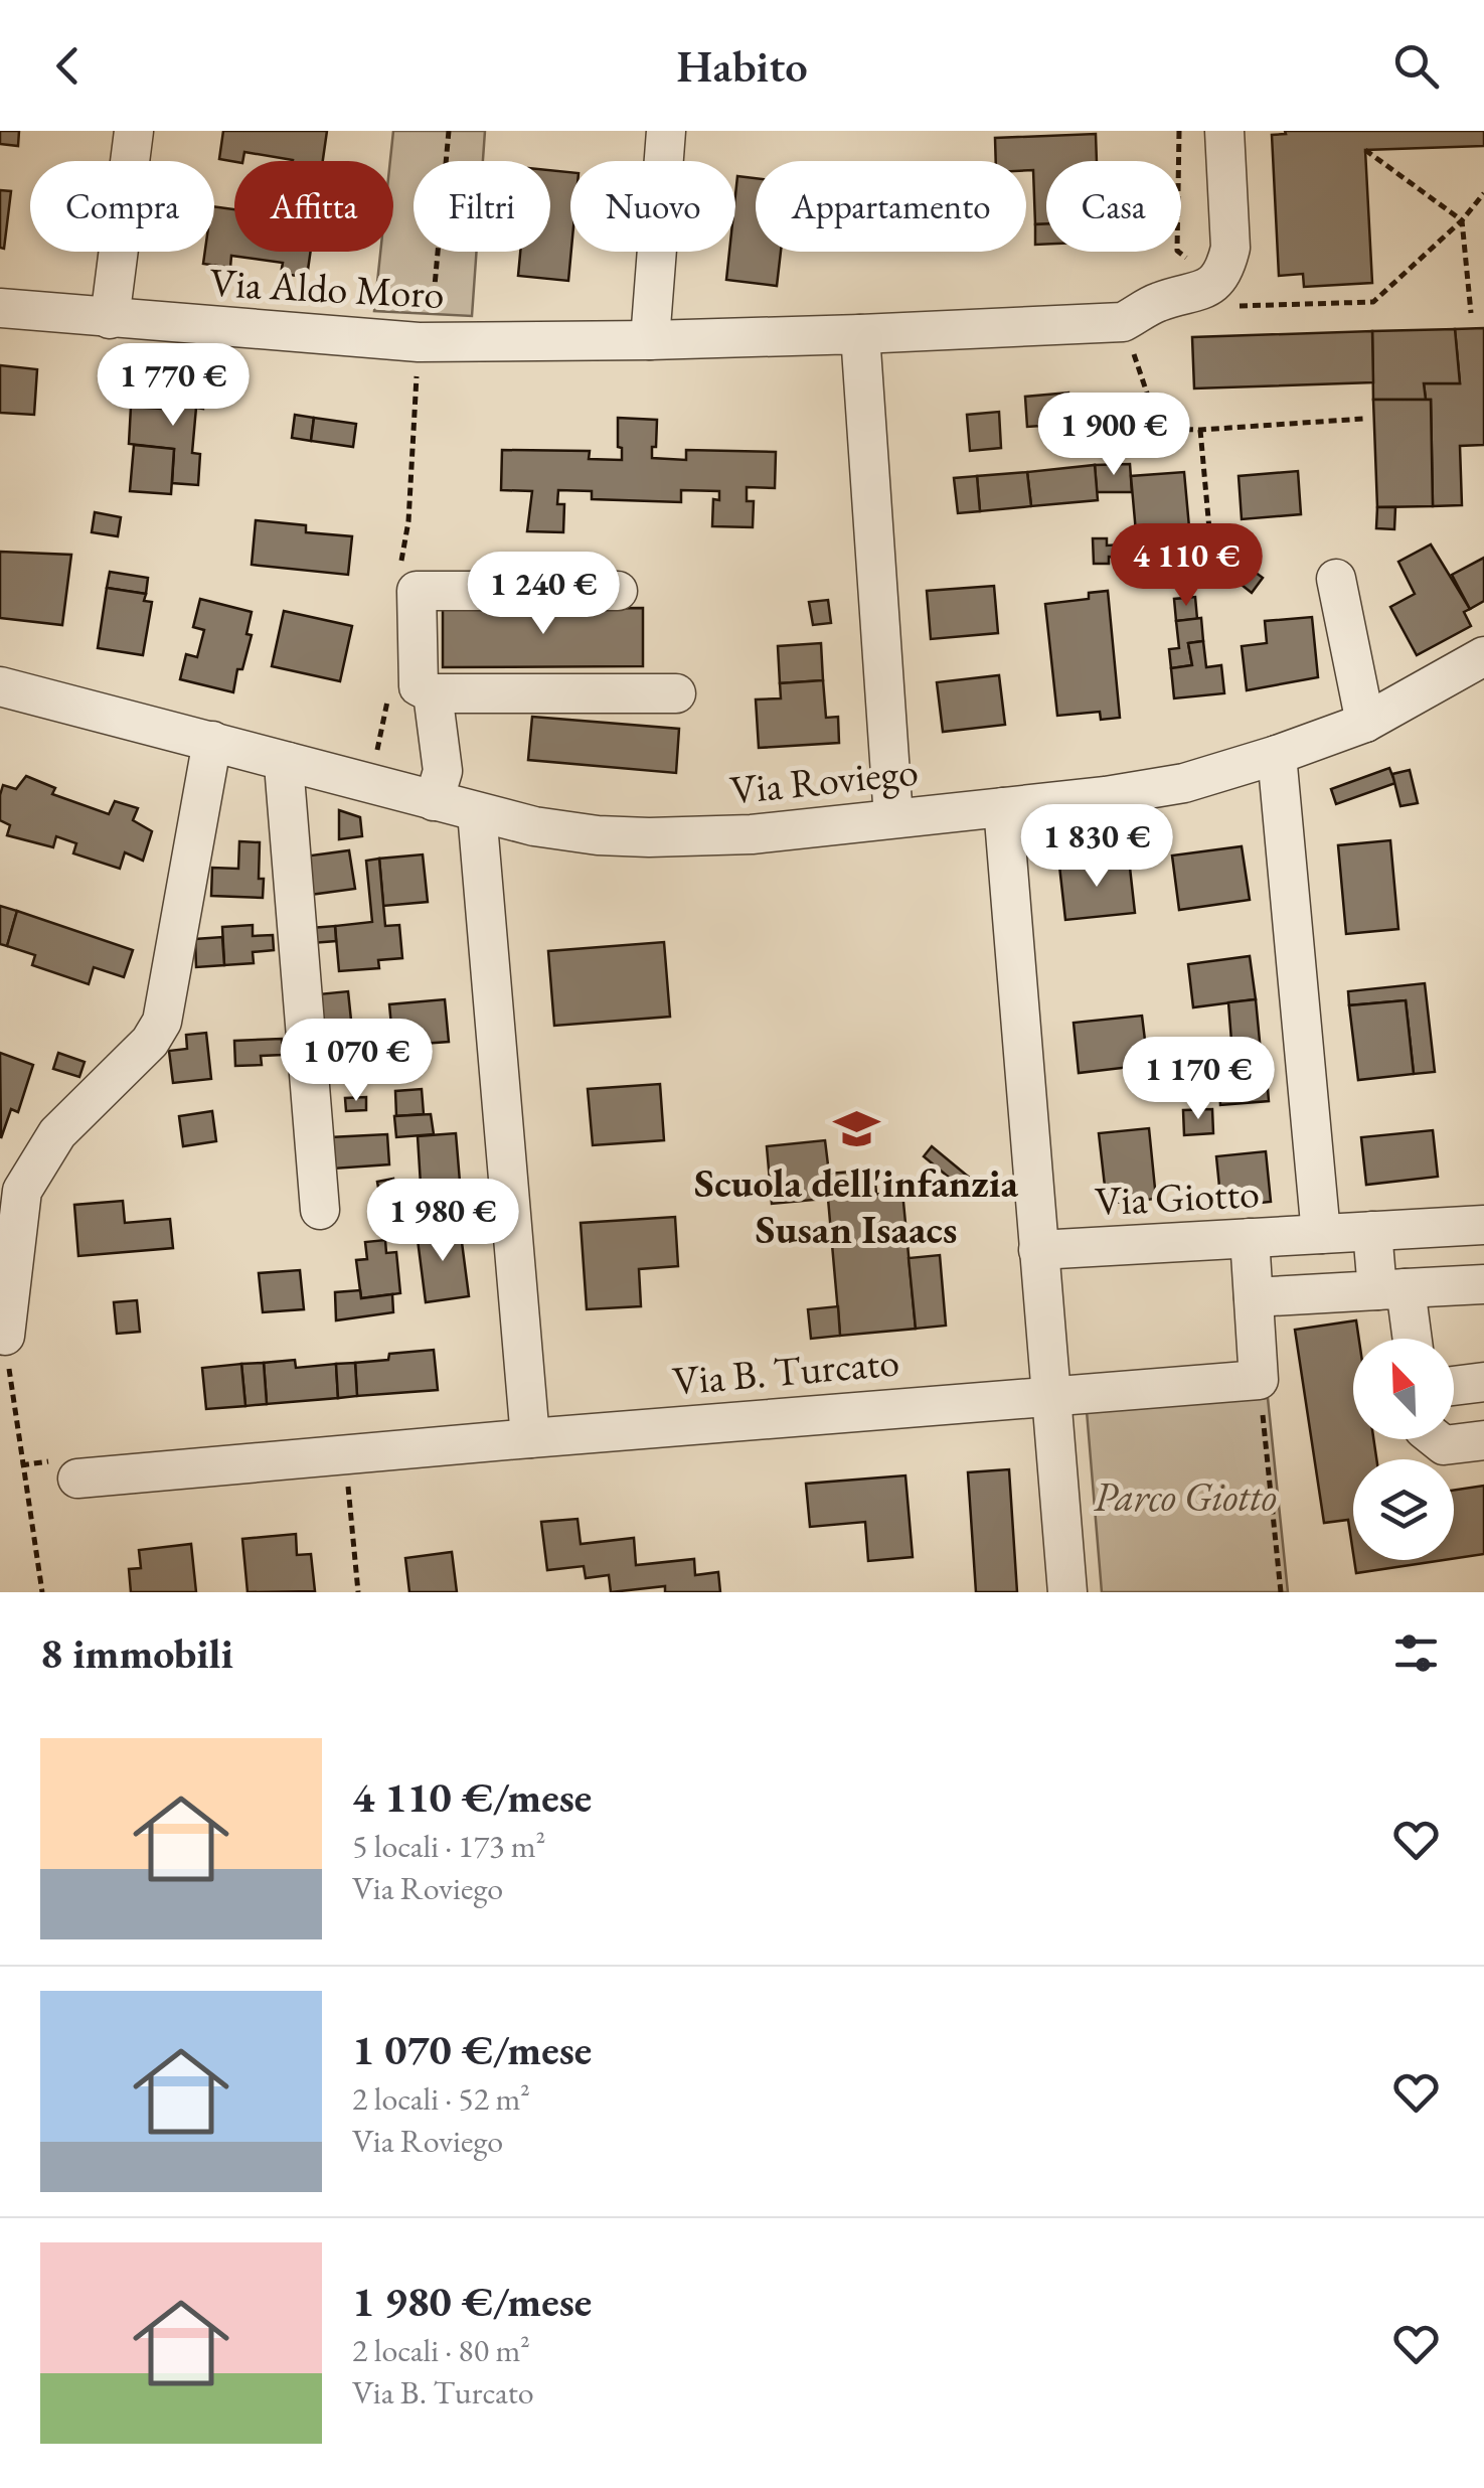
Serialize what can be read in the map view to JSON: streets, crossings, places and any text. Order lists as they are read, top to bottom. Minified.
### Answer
{"streets":{"street":["Via Aldo Moro","Via Roviego","Via Giotto","Via B. Turcato"]},"crossings":[["Via Roviego","Via Giotto"]],"parks":["Parco Giotto"],"places":{"school or university":["Scuola dell'infanzia Susan Isaacs"]},"north":"top left","page":{"header":"Habito","chip":["Compra","Affitta","Filtri","Nuovo","Appartamento","Casa"],"price":["1 770 €","1 900 €","4 110 €","1 240 €","1 830 €","1 070 €","1 170 €","1 980 €"],"heading":"8 immobili","list":[{"name":"4 110 €/mese","note":"5 locali · 173 m² · Via Roviego"},{"name":"1 070 €/mese","note":"2 locali · 52 m² · Via Roviego"},{"name":"1 980 €/mese","note":"2 locali · 80 m² · Via B. Turcato"}]}}
